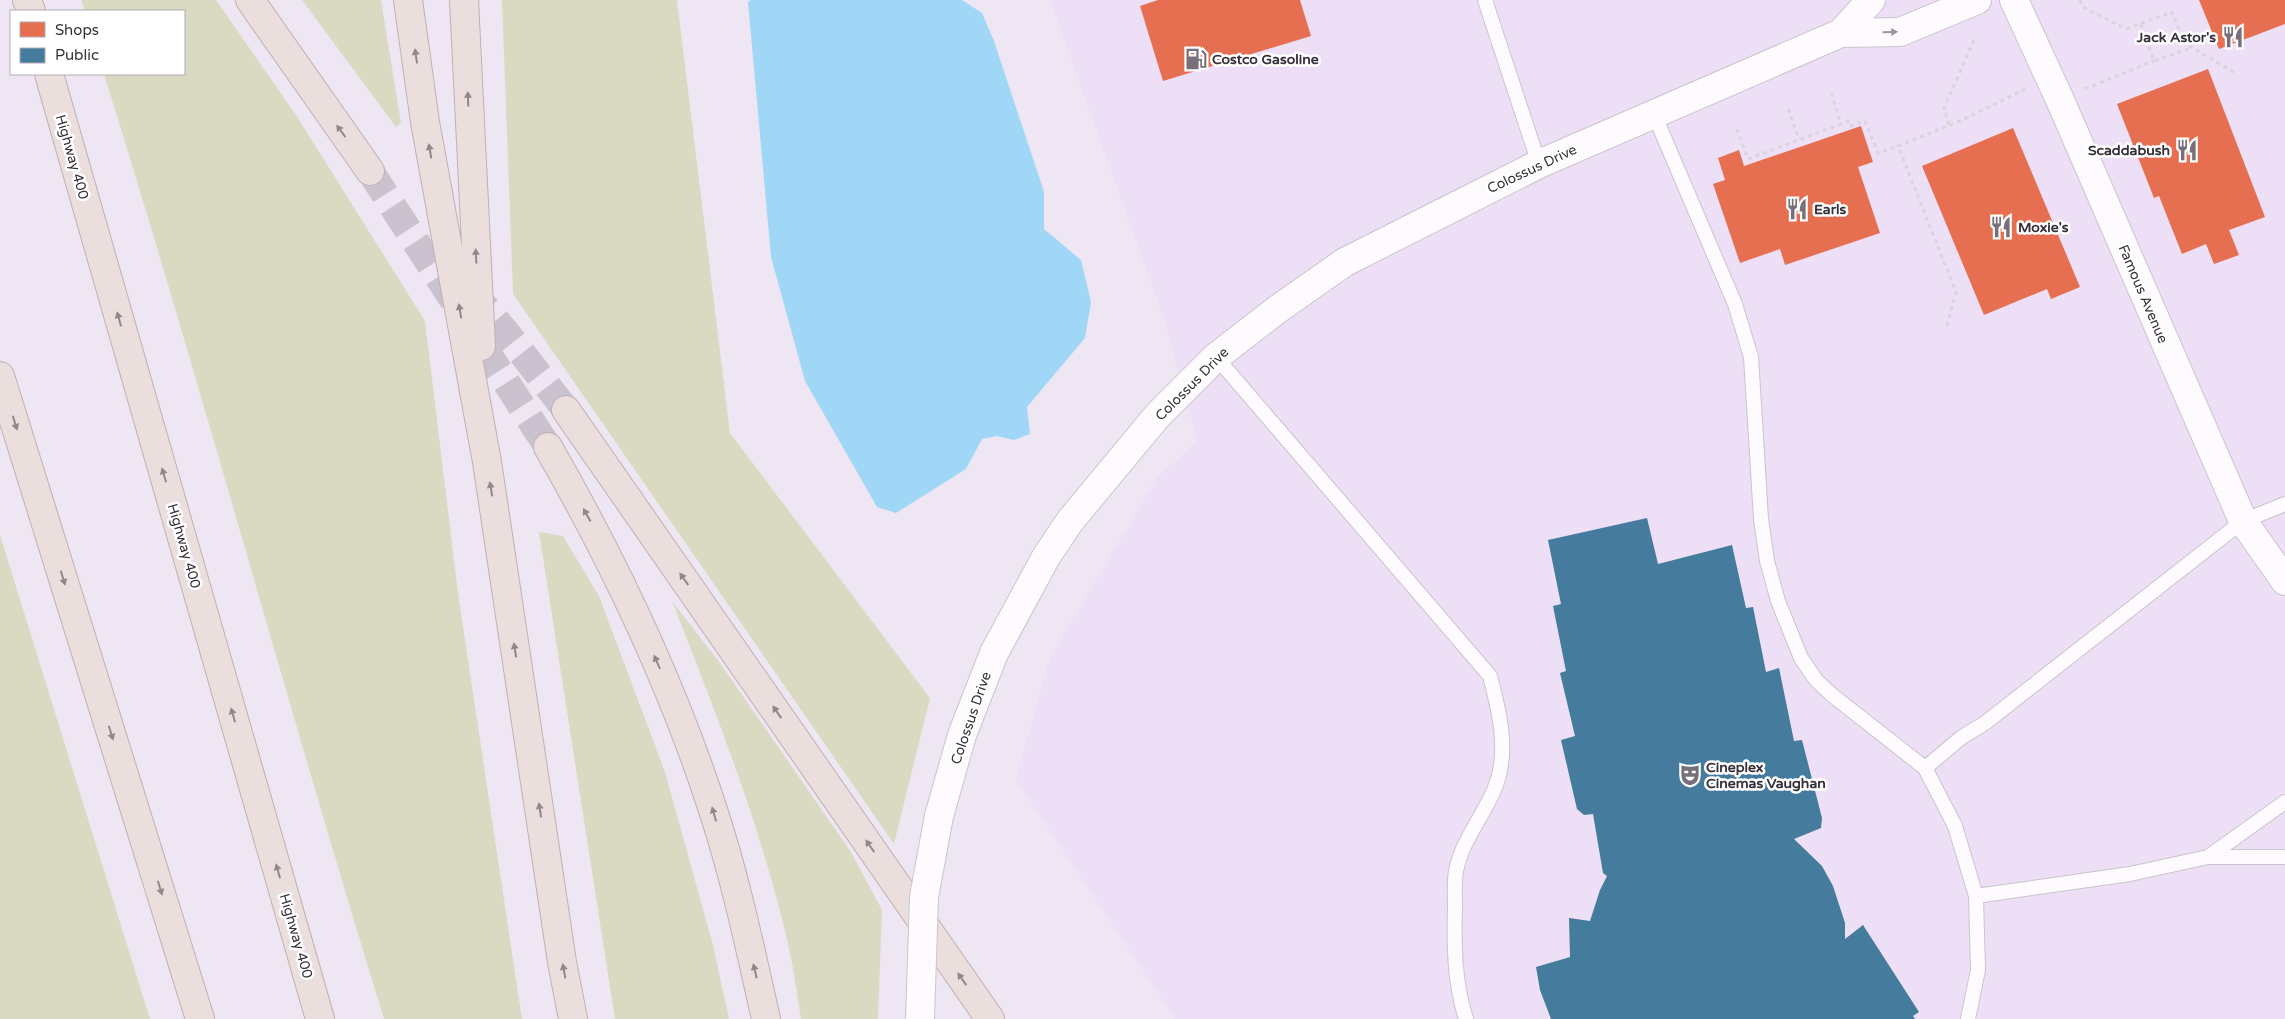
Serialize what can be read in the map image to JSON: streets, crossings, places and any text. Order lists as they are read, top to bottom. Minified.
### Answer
{"streets":{"highway":["Highway 400"],"street":["Colossus Drive","Famous Avenue"]},"places":{"restaurant":["Jack Astor's","Scaddabush","Earls","Moxie's"],"fuel station":["Costco Gasoline"],"theatre":["Cineplex Cinemas Vaughan"]},"legend":["Shops","Public"]}
